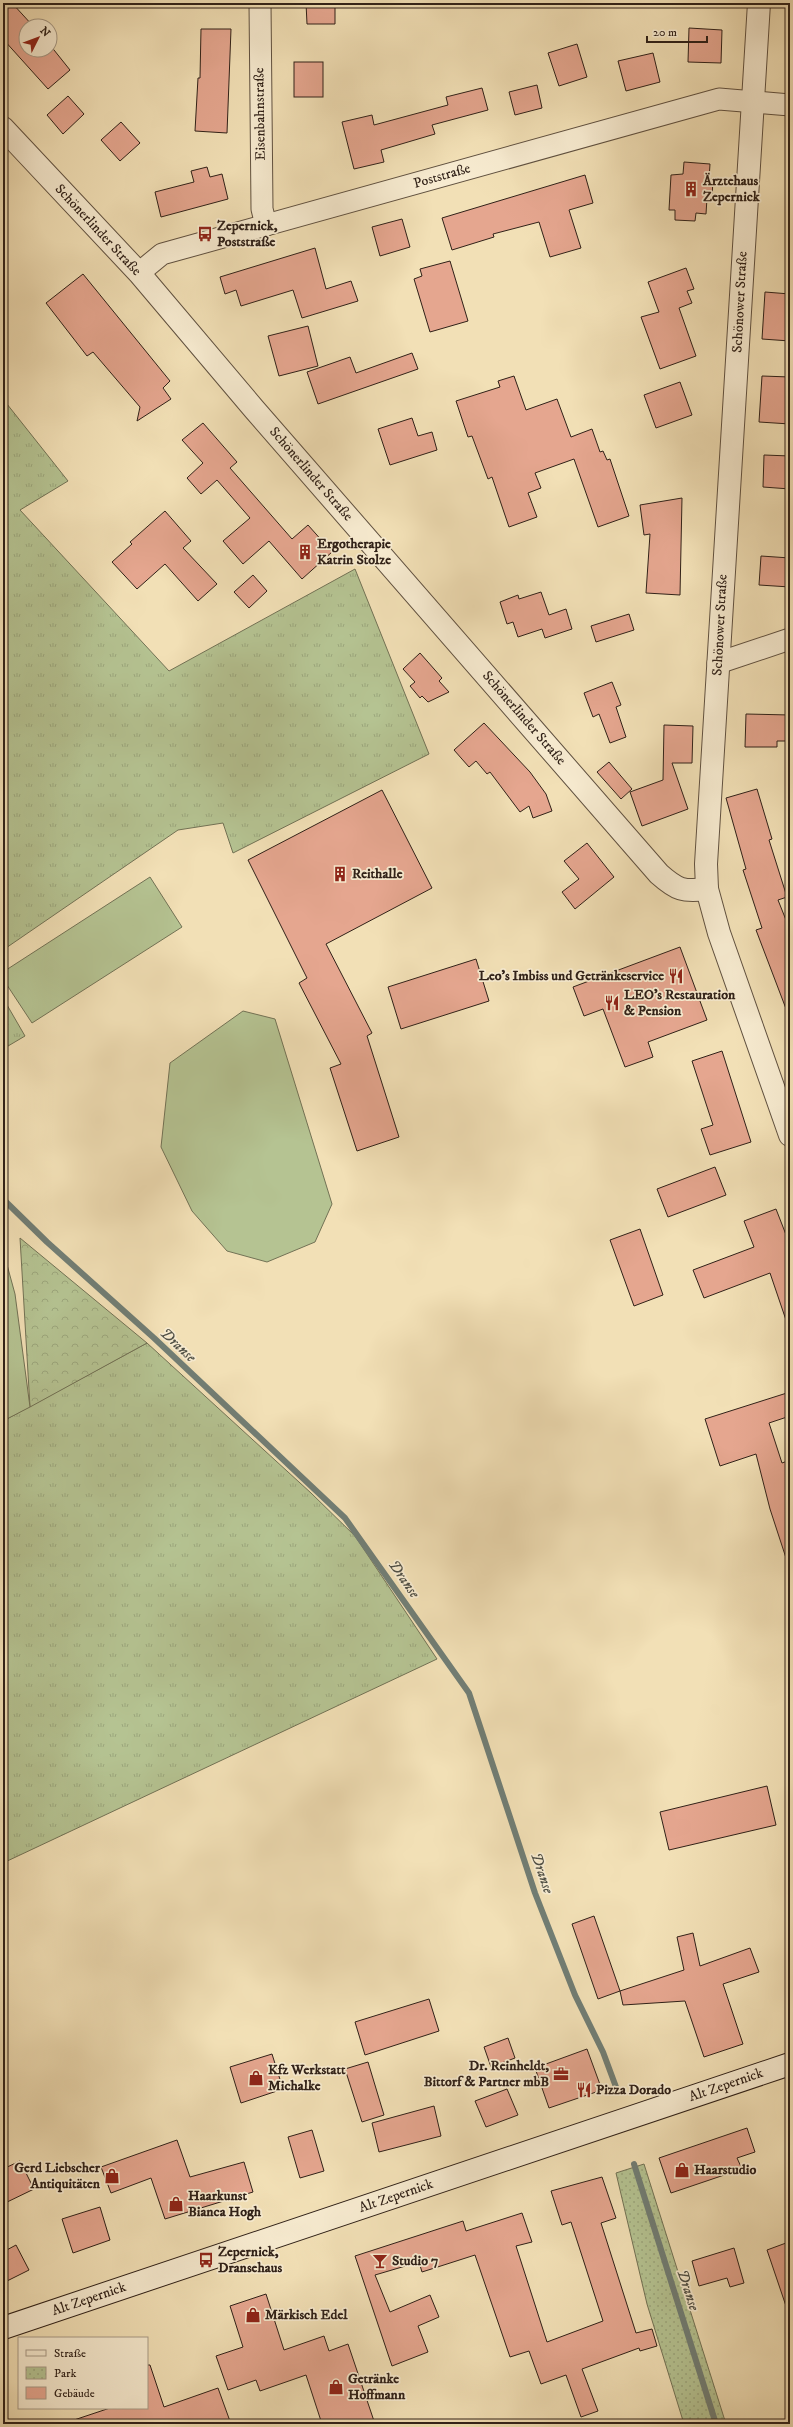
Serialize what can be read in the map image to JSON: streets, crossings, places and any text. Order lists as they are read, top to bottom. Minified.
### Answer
{"streets":{"street":["Eisenbahnstraße","Poststraße","Schönerlinder Straße","Schönower Straße","Alt Zepernick"]},"crossings":[["Eisenbahnstraße","Poststraße"],["Poststraße","Schönerlinder Straße"],["Poststraße","Schönower Straße"],["Schönerlinder Straße","Schönower Straße"]],"water":["Dranse"],"places":{"building":["Ärztehaus Zepernick","Ergotherapie Katrin Stolze","Reithalle"],"bus stop":["Zepernick, Poststraße","Zepernick, Dransehaus"],"restaurant":["Leo's Imbiss und Getränkeservice","LEO's Restauration & Pension","Pizza Dorado"],"office":["Dr. Reinheldt, Bittorf & Partner mbB"],"shop":["Kfz Werkstatt Michalke","Haarstudio","Gerd Liebscher Antiquitäten","Haarkunst Bianca Hogh","Märkisch Edel","Getränke Hoffmann"],"bar":["Studio 7"]},"legend":["Straße","Park","Gebäude"],"scale_bar":"20 m","north":"top right"}
